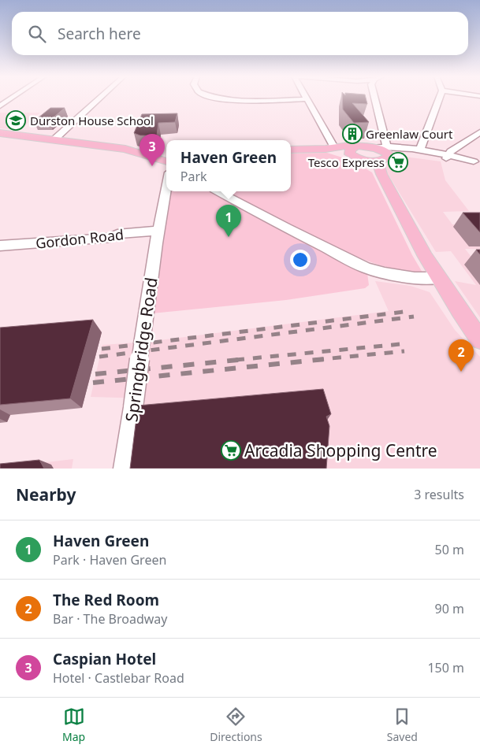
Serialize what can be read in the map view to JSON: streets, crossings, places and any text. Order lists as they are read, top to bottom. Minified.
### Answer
{"streets":{"street":["Gordon Road","Springbridge Road"]},"crossings":[["Gordon Road","Springbridge Road"]],"places":{"school or university":["Durston House School"],"building":["Greenlaw Court"],"supermarket":["Tesco Express","Arcadia Shopping Centre"]},"page":{"search":"Search here","pins":["3","1","2"],"popup":["Haven Green","Park"],"heading":["Nearby","3 results"],"list":[{"mark":"1","name":"Haven Green","note":"Park · Haven Green","value":"50 m"},{"mark":"2","name":"The Red Room","note":"Bar · The Broadway","value":"90 m"},{"mark":"3","name":"Caspian Hotel","note":"Hotel · Castlebar Road","value":"150 m"}],"nav":["Map","Directions","Saved"]}}
